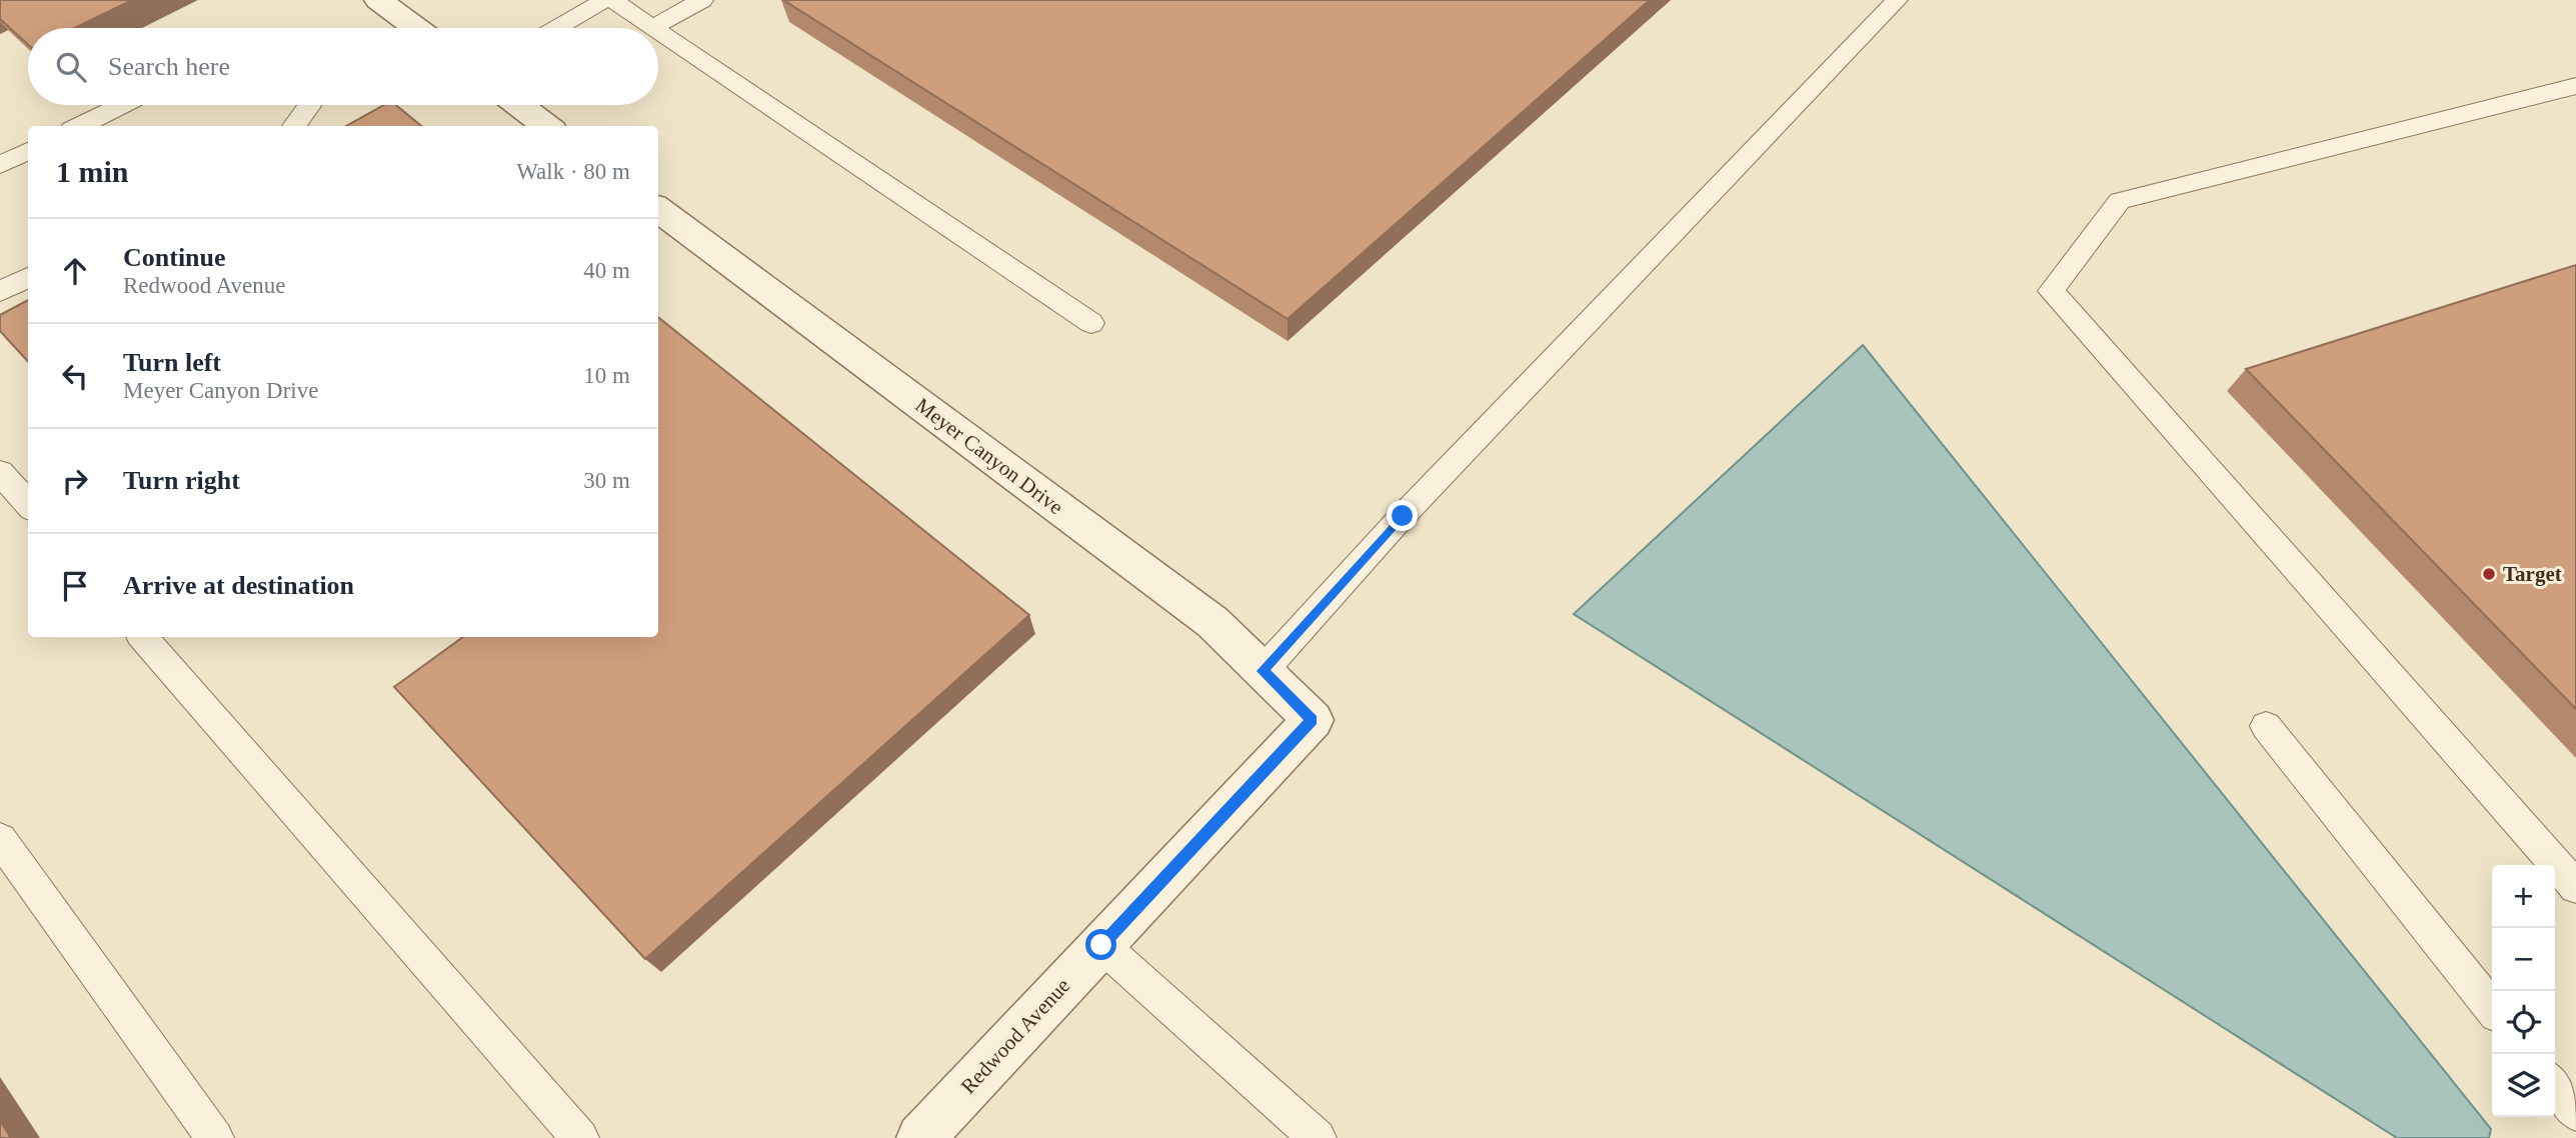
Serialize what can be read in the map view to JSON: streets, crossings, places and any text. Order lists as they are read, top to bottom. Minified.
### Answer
{"streets":{"street":["Meyer Canyon Drive","Redwood Avenue"]},"crossings":[["Meyer Canyon Drive","Redwood Avenue"]],"places":["Target"],"page":{"search":"Search here","heading":["1 min","Walk · 80 m"],"list":[["Continue","Redwood Avenue","40 m"],["Turn left","Meyer Canyon Drive","10 m"],["Turn right","30 m"],"Arrive at destination"],"map_buttons":["+","−"]}}
